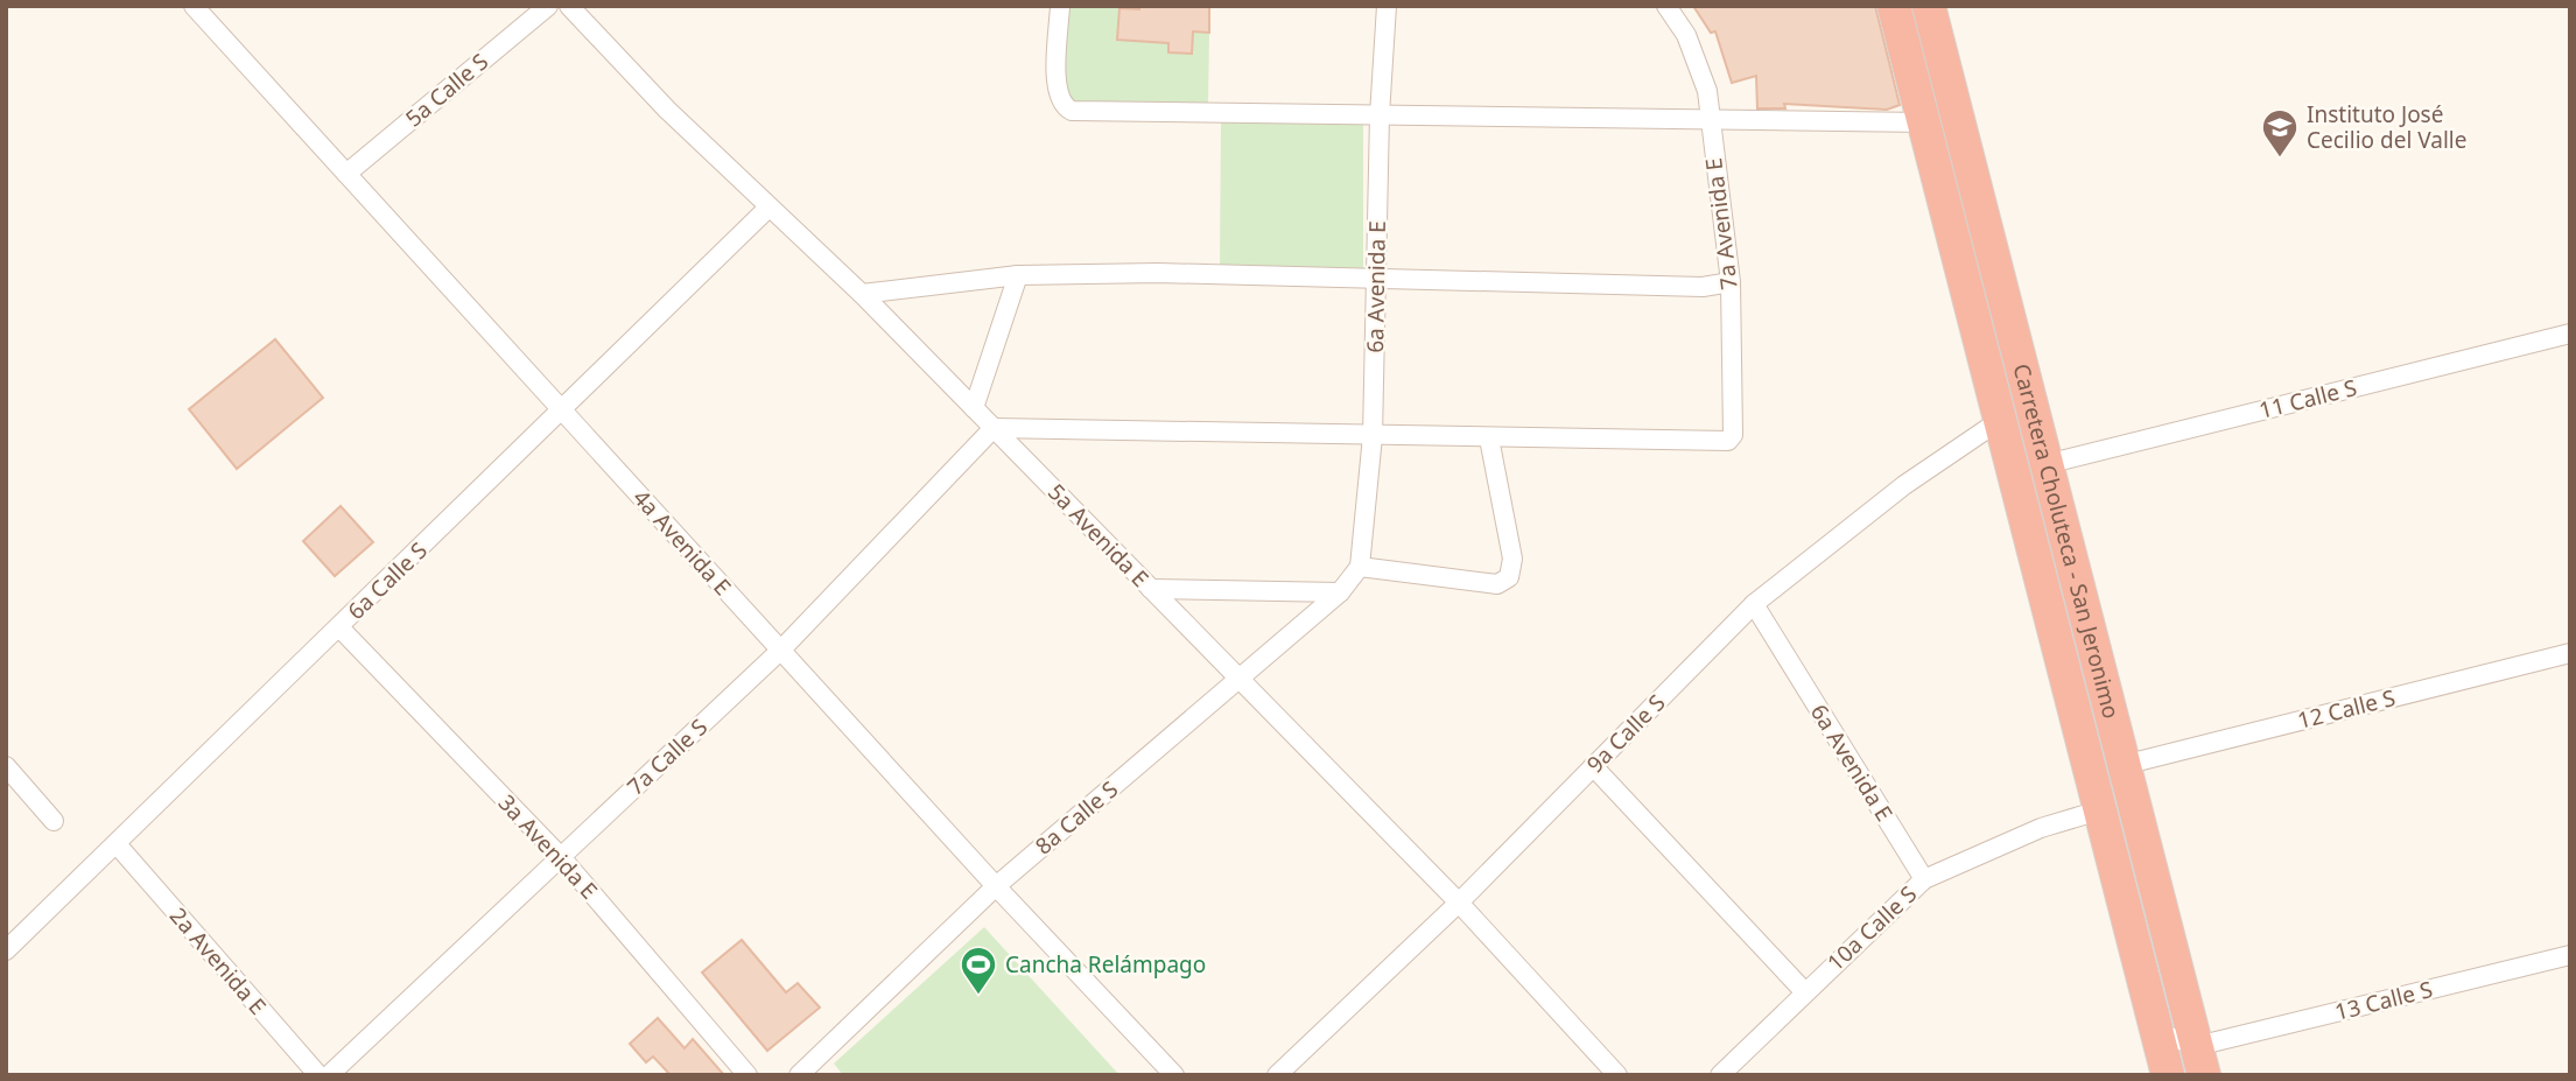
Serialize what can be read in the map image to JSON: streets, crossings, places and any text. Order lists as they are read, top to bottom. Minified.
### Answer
{"streets":{"highway":["Carretera Choluteca - San Jeronimo"],"street":["5a Calle S","7a Avenida E","6a Avenida E","11 Calle S","5a Avenida E","4a Avenida E","6a Calle S","12 Calle S","9a Calle S","7a Calle S","8a Calle S","3a Avenida E","10a Calle S","2a Avenida E","13 Calle S"]},"crossings":[["5a Calle S","4a Avenida E"],["6a Avenida E","9a Calle S"],["6a Avenida E","8a Calle S"],["6a Avenida E","10a Calle S"],["11 Calle S","Carretera Choluteca - San Jeronimo"],["5a Avenida E","6a Calle S"],["5a Avenida E","9a Calle S"],["5a Avenida E","7a Calle S"],["5a Avenida E","8a Calle S"],["Carretera Choluteca - San Jeronimo","12 Calle S"],["Carretera Choluteca - San Jeronimo","9a Calle S"],["Carretera Choluteca - San Jeronimo","10a Calle S"],["Carretera Choluteca - San Jeronimo","13 Calle S"],["4a Avenida E","6a Calle S"],["4a Avenida E","7a Calle S"],["4a Avenida E","8a Calle S"],["6a Calle S","3a Avenida E"],["6a Calle S","2a Avenida E"],["7a Calle S","3a Avenida E"]],"places":{"school or university":["Instituto José Cecilio del Valle"],"sports":["Cancha Relámpago"]}}
